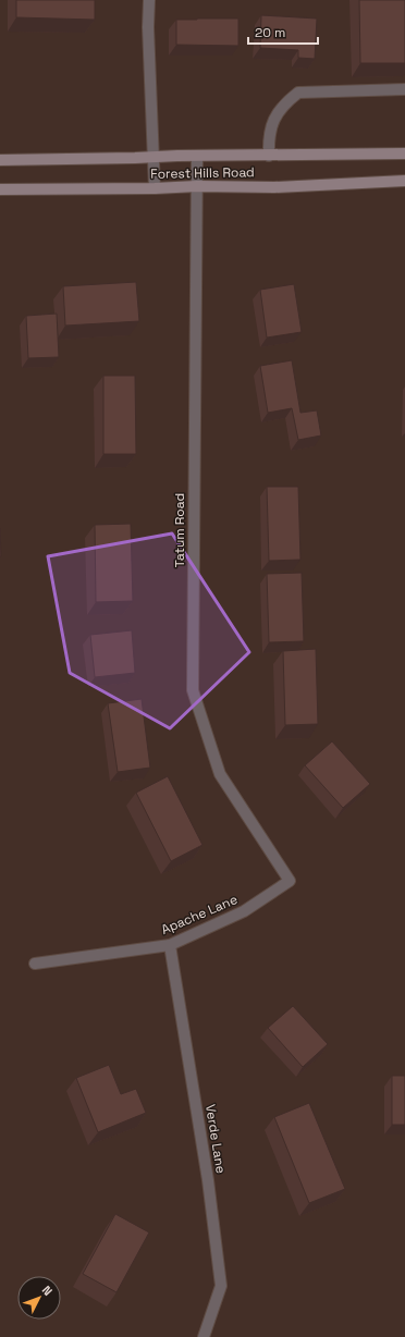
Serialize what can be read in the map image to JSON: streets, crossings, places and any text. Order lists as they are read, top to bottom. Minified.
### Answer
{"streets":{"street":["Forest Hills Road","Tatum Road","Apache Lane","Verde Lane"]},"crossings":[["Forest Hills Road","Tatum Road"],["Tatum Road","Apache Lane"],["Apache Lane","Verde Lane"]],"scale_bar":"20 m","north":"top right"}
